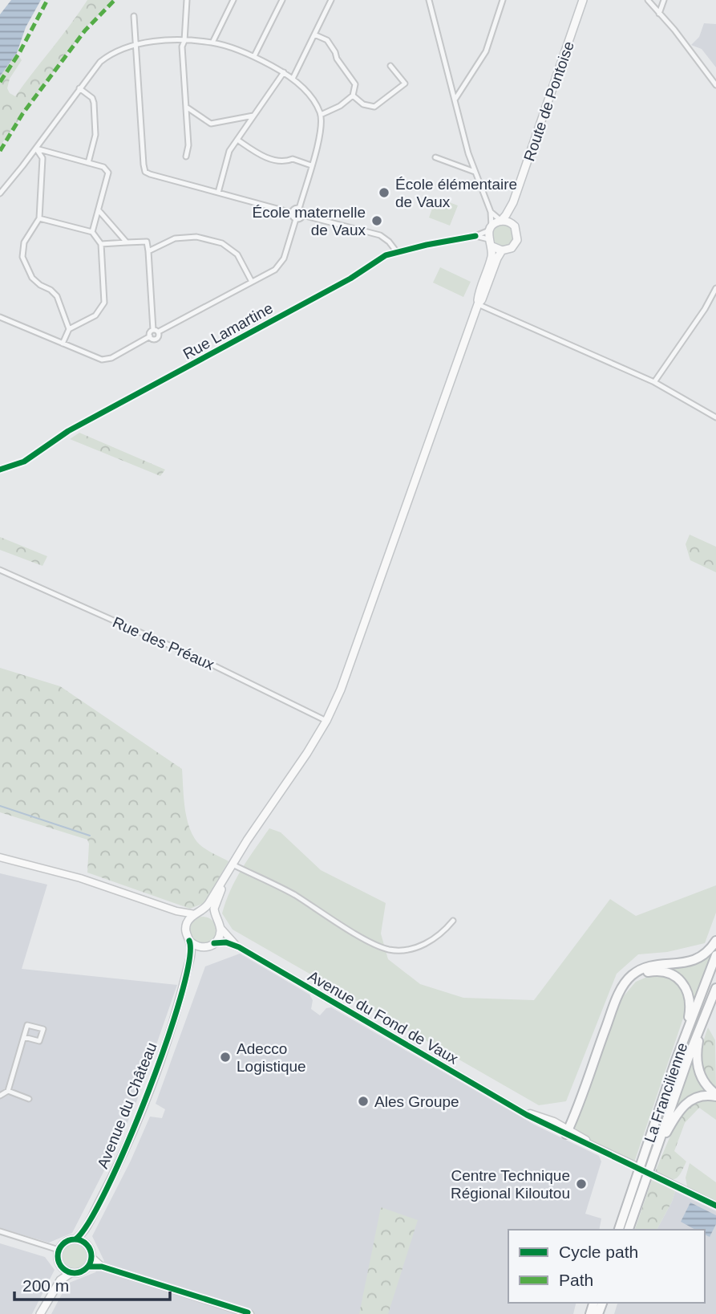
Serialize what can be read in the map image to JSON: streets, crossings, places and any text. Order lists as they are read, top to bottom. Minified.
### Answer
{"streets":{"highway":["La Francilienne"],"main road":["Route de Pontoise","Avenue du Château"],"street":["Rue Lamartine","Rue des Préaux","Avenue du Fond de Vaux"]},"crossings":[["Route de Pontoise","Rue Lamartine"],["Avenue du Fond de Vaux","Avenue du Château"]],"places":["École élémentaire de Vaux","École maternelle de Vaux","Adecco Logistique","Ales Groupe","Centre Technique Régional Kiloutou"],"legend":["Cycle path","Path"],"scale_bar":"200 m"}
